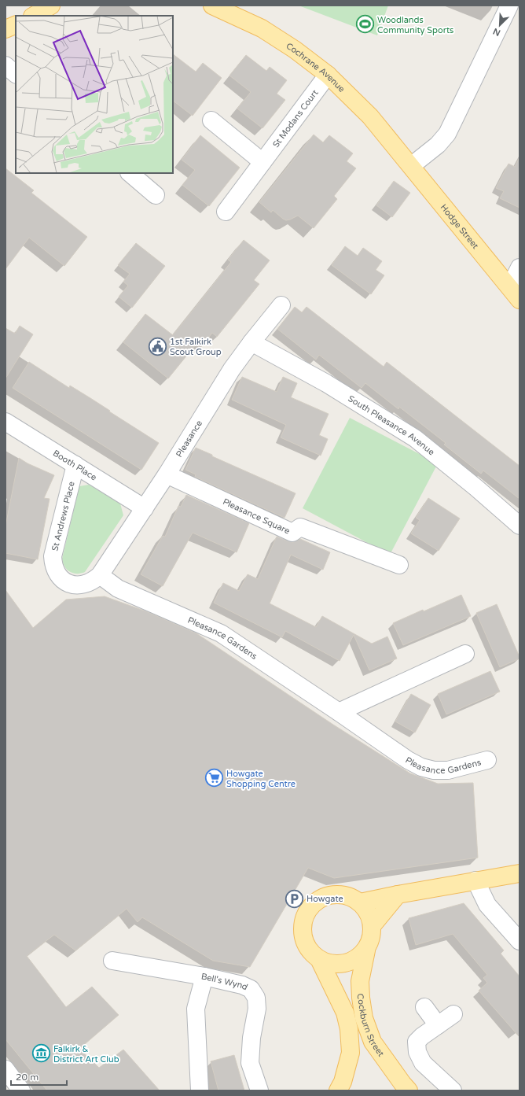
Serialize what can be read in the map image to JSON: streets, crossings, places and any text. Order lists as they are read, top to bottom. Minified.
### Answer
{"streets":{"main road":["Cochrane Avenue","Hodge Street","Cockburn Street"],"street":["St Modans Court","South Pleasance Avenue","Pleasance","Booth Place","Pleasance Square","St Andrews Place","Pleasance Gardens","Bell's Wynd"]},"crossings":[["Cochrane Avenue","St Modans Court"],["Cochrane Avenue","Hodge Street"],["South Pleasance Avenue","Pleasance"],["Pleasance","Booth Place"],["Pleasance","Pleasance Square"],["Pleasance","St Andrews Place"],["Pleasance","Pleasance Gardens"],["Booth Place","St Andrews Place"],["St Andrews Place","Pleasance Gardens"]],"places":{"sports":["Woodlands Community Sports"],"public building":["1st Falkirk Scout Group"],"supermarket":["Howgate Shopping Centre"],"parking":["Howgate"],"museum":["Falkirk & District Art Club"]},"scale_bar":"20 m","north":"bottom left"}
